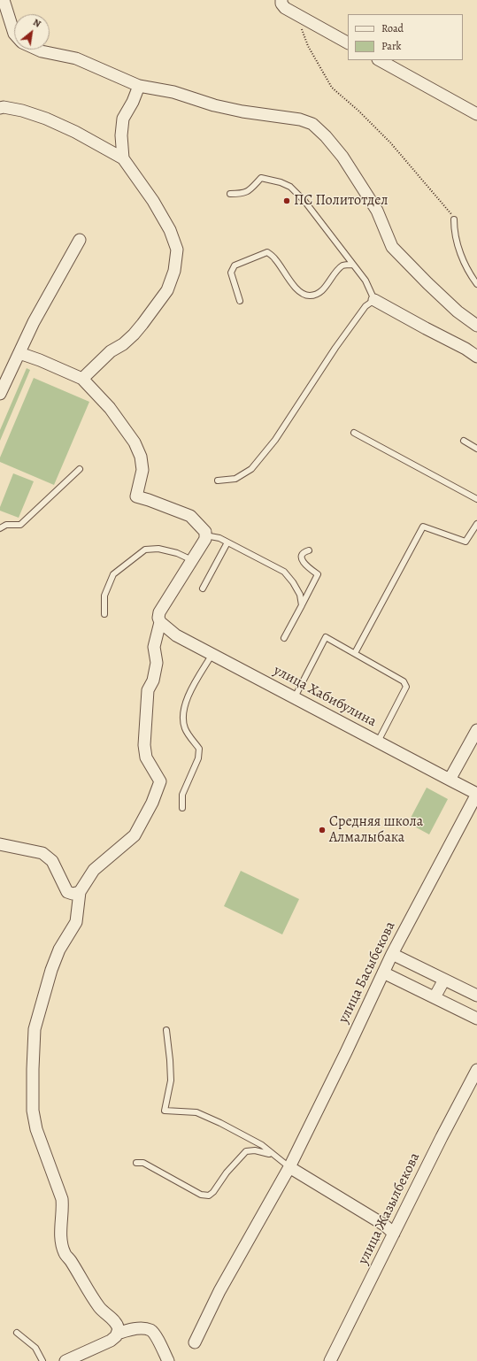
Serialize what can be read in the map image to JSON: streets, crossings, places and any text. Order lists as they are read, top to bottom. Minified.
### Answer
{"streets":{"street":["улица Хабибулина","улица Басыбекова","улица Жазылбекова"]},"crossings":[["улица Хабибулина","улица Басыбекова"]],"places":["ПС Политотдел","Средняя школа Алмалыбака"],"legend":["Road","Park"],"north":"top right"}
